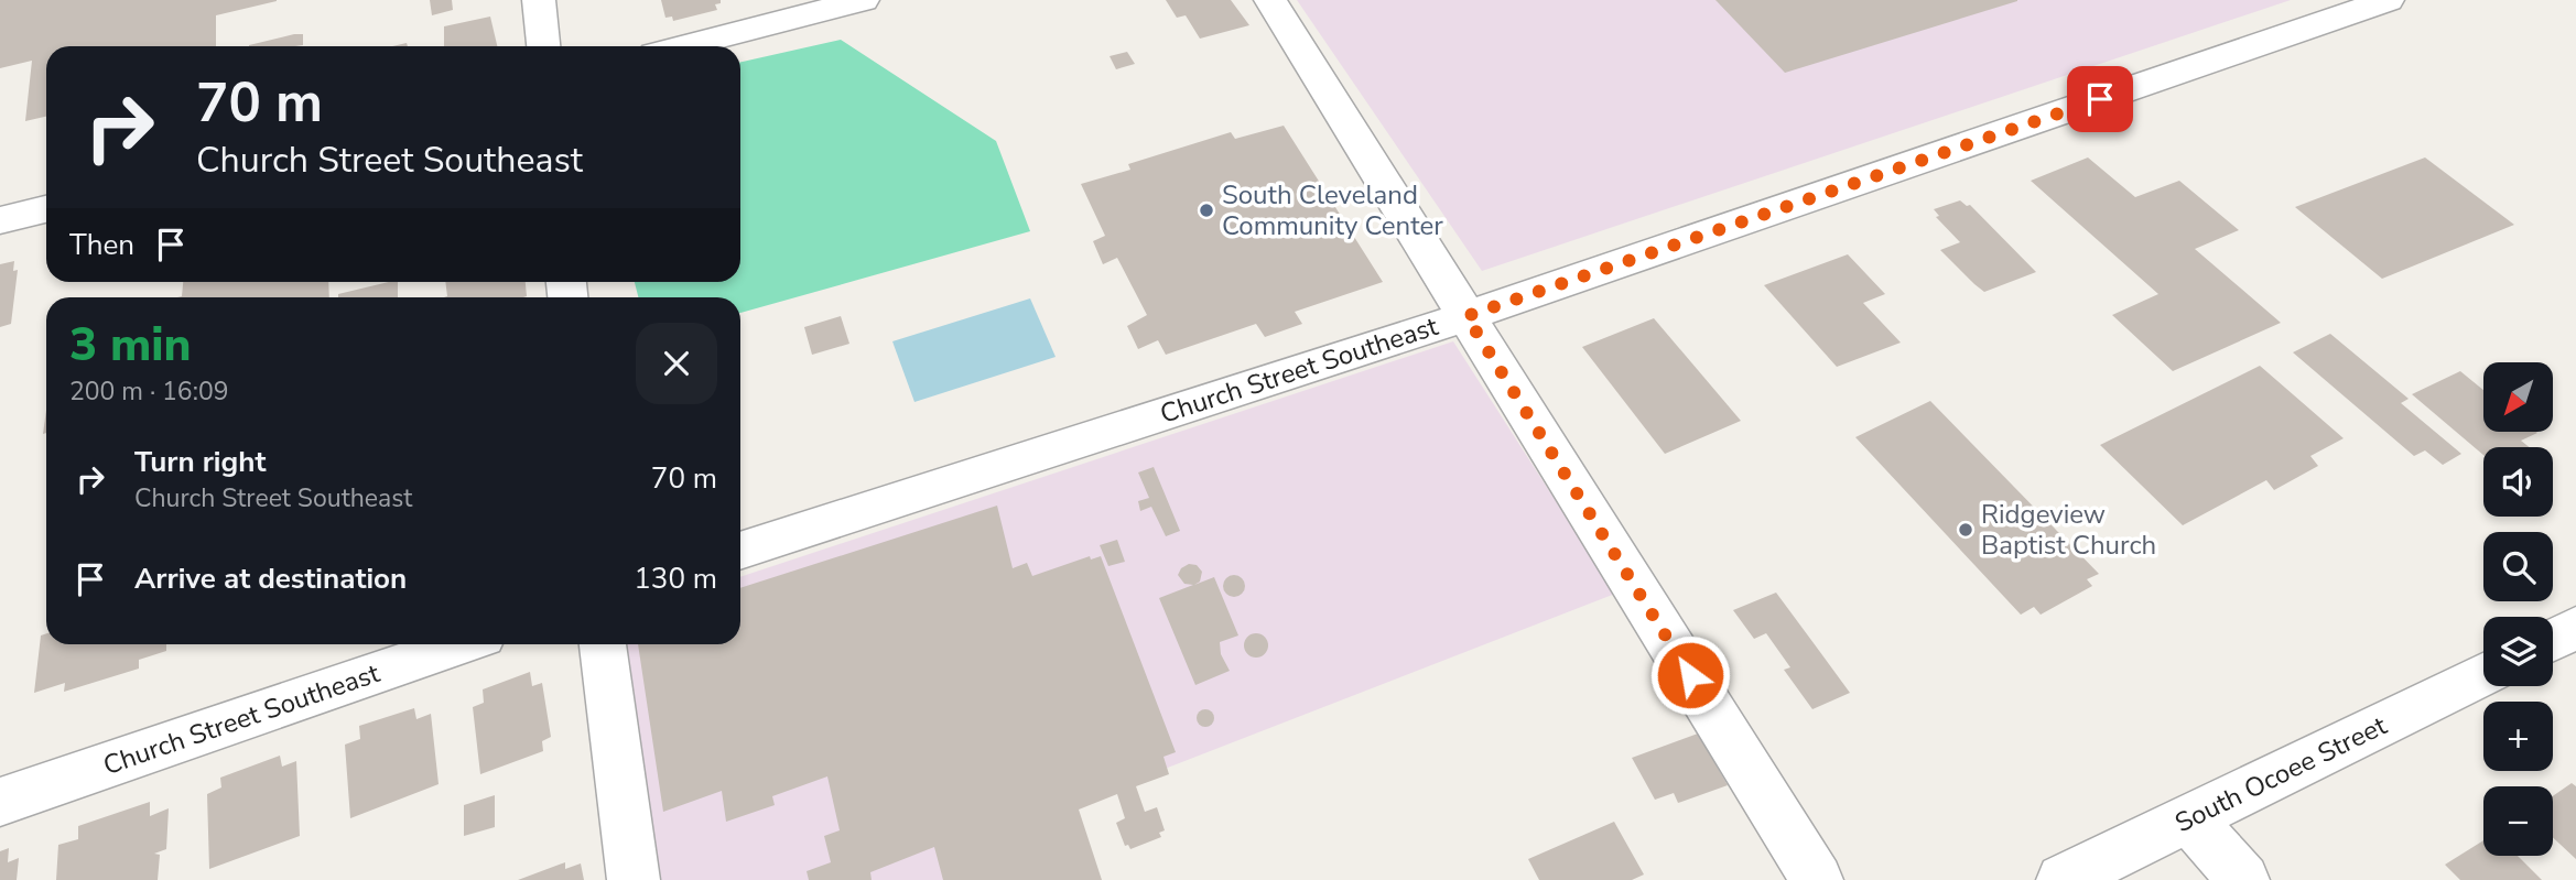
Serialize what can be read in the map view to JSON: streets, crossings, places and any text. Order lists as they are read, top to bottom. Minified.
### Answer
{"streets":{"street":["Church Street Southeast","South Ocoee Street"]},"places":["South Cleveland Community Center","Ridgeview Baptist Church"],"north":"bottom left","page":{"turn":["70 m","Church Street Southeast"],"then":"Then","heading":["3 min","200 m · 16:09"],"map_buttons":["+","−"],"list":[{"name":"Turn right","note":"Church Street Southeast","value":"70 m"},{"name":"Arrive at destination","value":"130 m"}]}}
